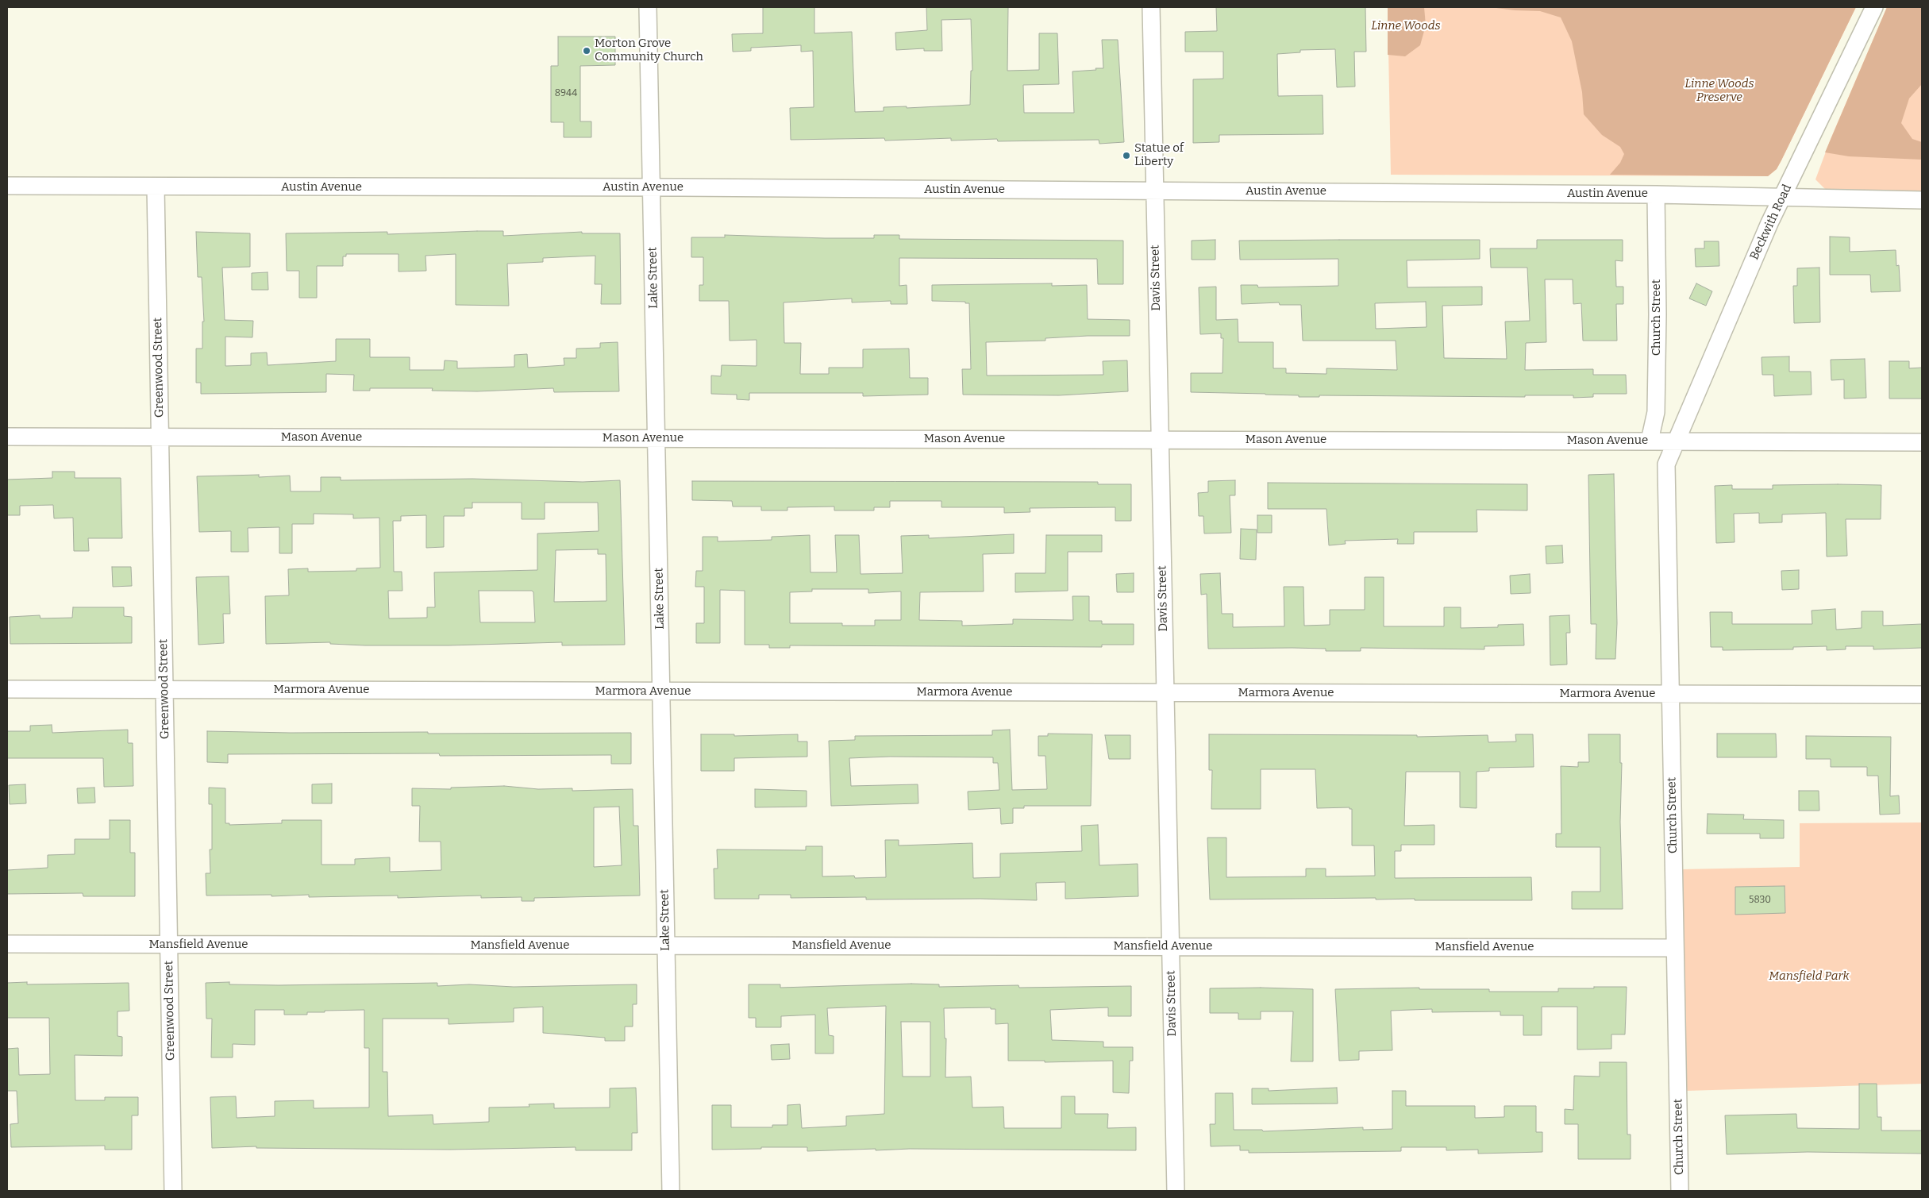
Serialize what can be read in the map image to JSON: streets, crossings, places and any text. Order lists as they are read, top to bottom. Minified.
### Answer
{"streets":{"street":["Austin Avenue","Beckwith Road","Lake Street","Davis Street","Church Street","Greenwood Street","Mason Avenue","Marmora Avenue","Mansfield Avenue"]},"crossings":[["Austin Avenue","Beckwith Road"],["Austin Avenue","Lake Street"],["Austin Avenue","Davis Street"],["Austin Avenue","Church Street"],["Austin Avenue","Greenwood Street"],["Beckwith Road","Church Street"],["Beckwith Road","Mason Avenue"],["Lake Street","Mason Avenue"],["Lake Street","Marmora Avenue"],["Lake Street","Mansfield Avenue"],["Davis Street","Mason Avenue"],["Davis Street","Marmora Avenue"],["Davis Street","Mansfield Avenue"],["Church Street","Mason Avenue"],["Church Street","Marmora Avenue"],["Church Street","Mansfield Avenue"],["Greenwood Street","Mason Avenue"],["Greenwood Street","Marmora Avenue"],["Greenwood Street","Mansfield Avenue"]],"parks":["Linne Woods","Linne Woods Preserve","Mansfield Park"],"places":["Morton Grove Community Church","Statue of Liberty"],"house_numbers":["8944","5830"]}
